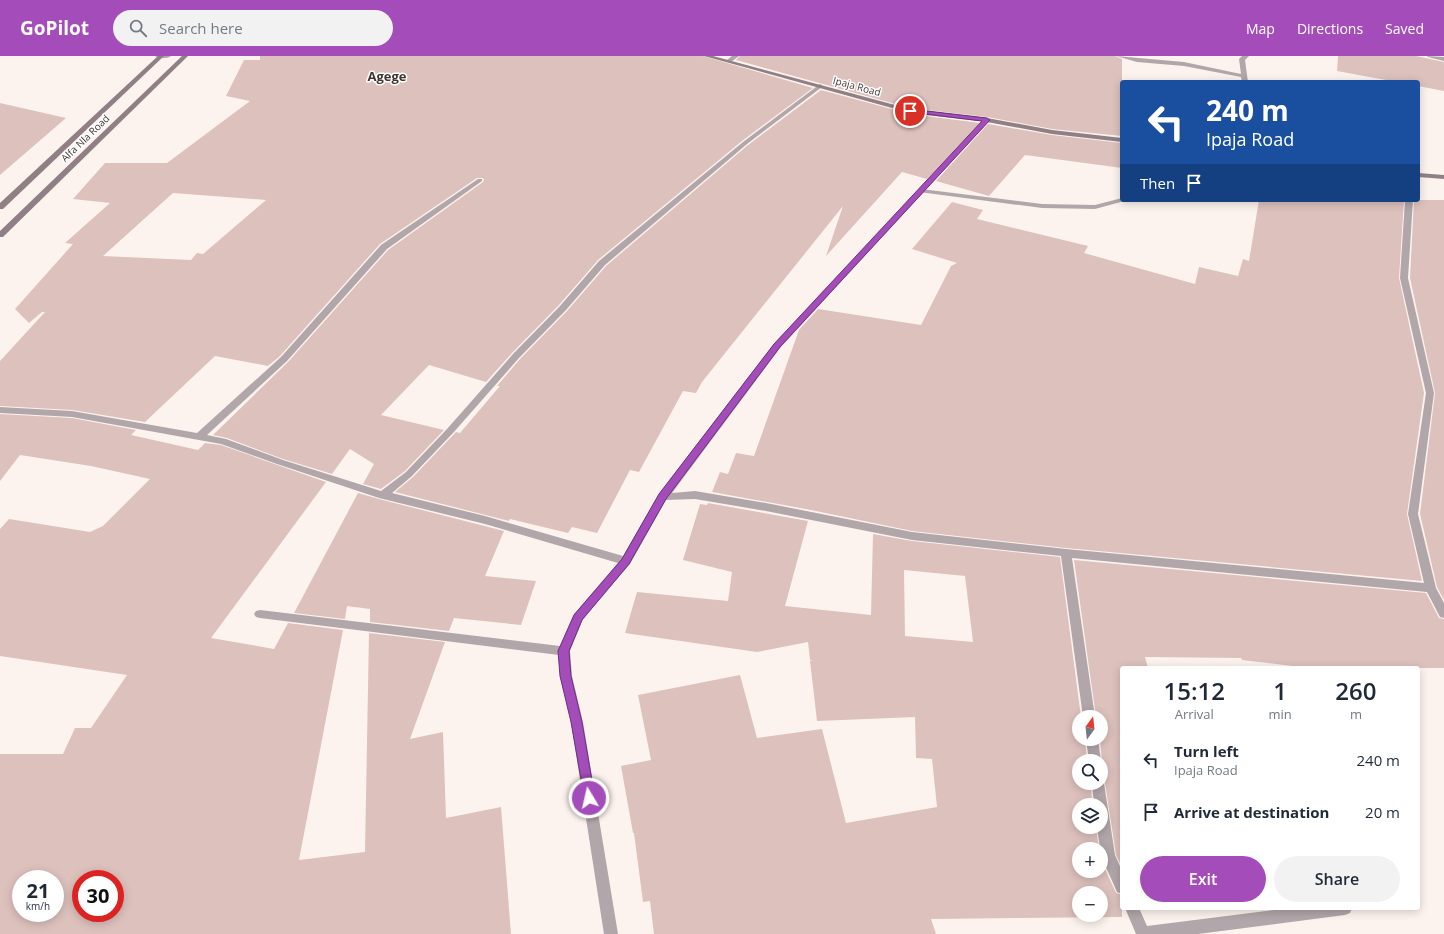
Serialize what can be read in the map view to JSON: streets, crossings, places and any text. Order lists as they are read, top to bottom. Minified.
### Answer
{"streets":{"main road":["Ipaja Road","Alfa Nla Road"]},"districts":["Agege"],"north":"top","page":{"header":"GoPilot","search":"Search here","nav":["Map","Directions","Saved"],"turn":["240 m","Ipaja Road"],"then":"Then","eta":["15:12","Arrival","1","min","260","m"],"map_buttons":["+","−"],"list":[{"name":"Turn left","note":"Ipaja Road","value":"240 m"},{"name":"Arrive at destination","value":"20 m"}],"buttons":["Exit","Share"],"speed":"21 km/h","limit":"30"}}
